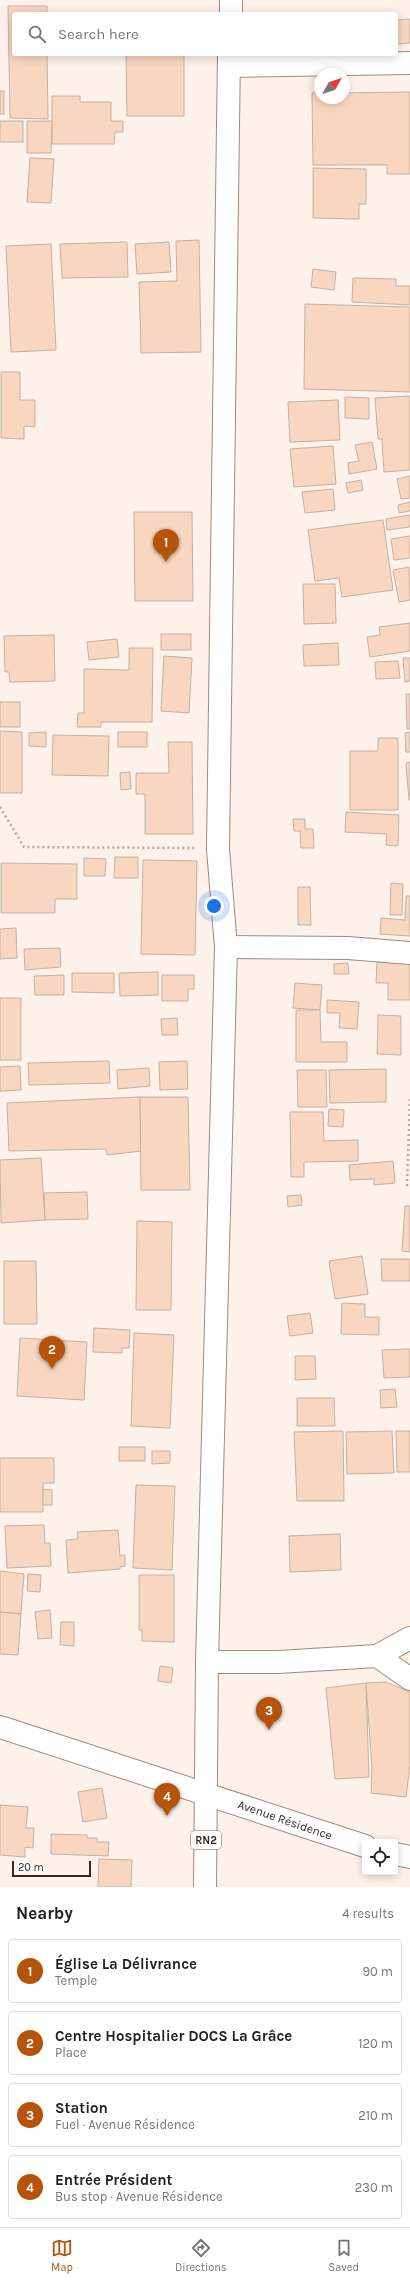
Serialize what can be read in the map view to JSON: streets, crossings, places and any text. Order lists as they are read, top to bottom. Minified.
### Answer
{"streets":{"main road":["Avenue Résidence","RN2"]},"crossings":[["Avenue Résidence","RN2"]],"scale_bar":"20 m","north":"top right","page":{"search":"Search here","pins":["1","2","3","4"],"scale":"20 m","heading":["Nearby","4 results"],"list":[{"mark":"1","name":"Église La Délivrance","note":"Temple","value":"90 m"},{"mark":"2","name":"Centre Hospitalier DOCS La Grâce","note":"Place","value":"120 m"},{"mark":"3","name":"Station","note":"Fuel · Avenue Résidence","value":"210 m"},{"mark":"4","name":"Entrée Président","note":"Bus stop · Avenue Résidence","value":"230 m"}],"nav":["Map","Directions","Saved"]}}
